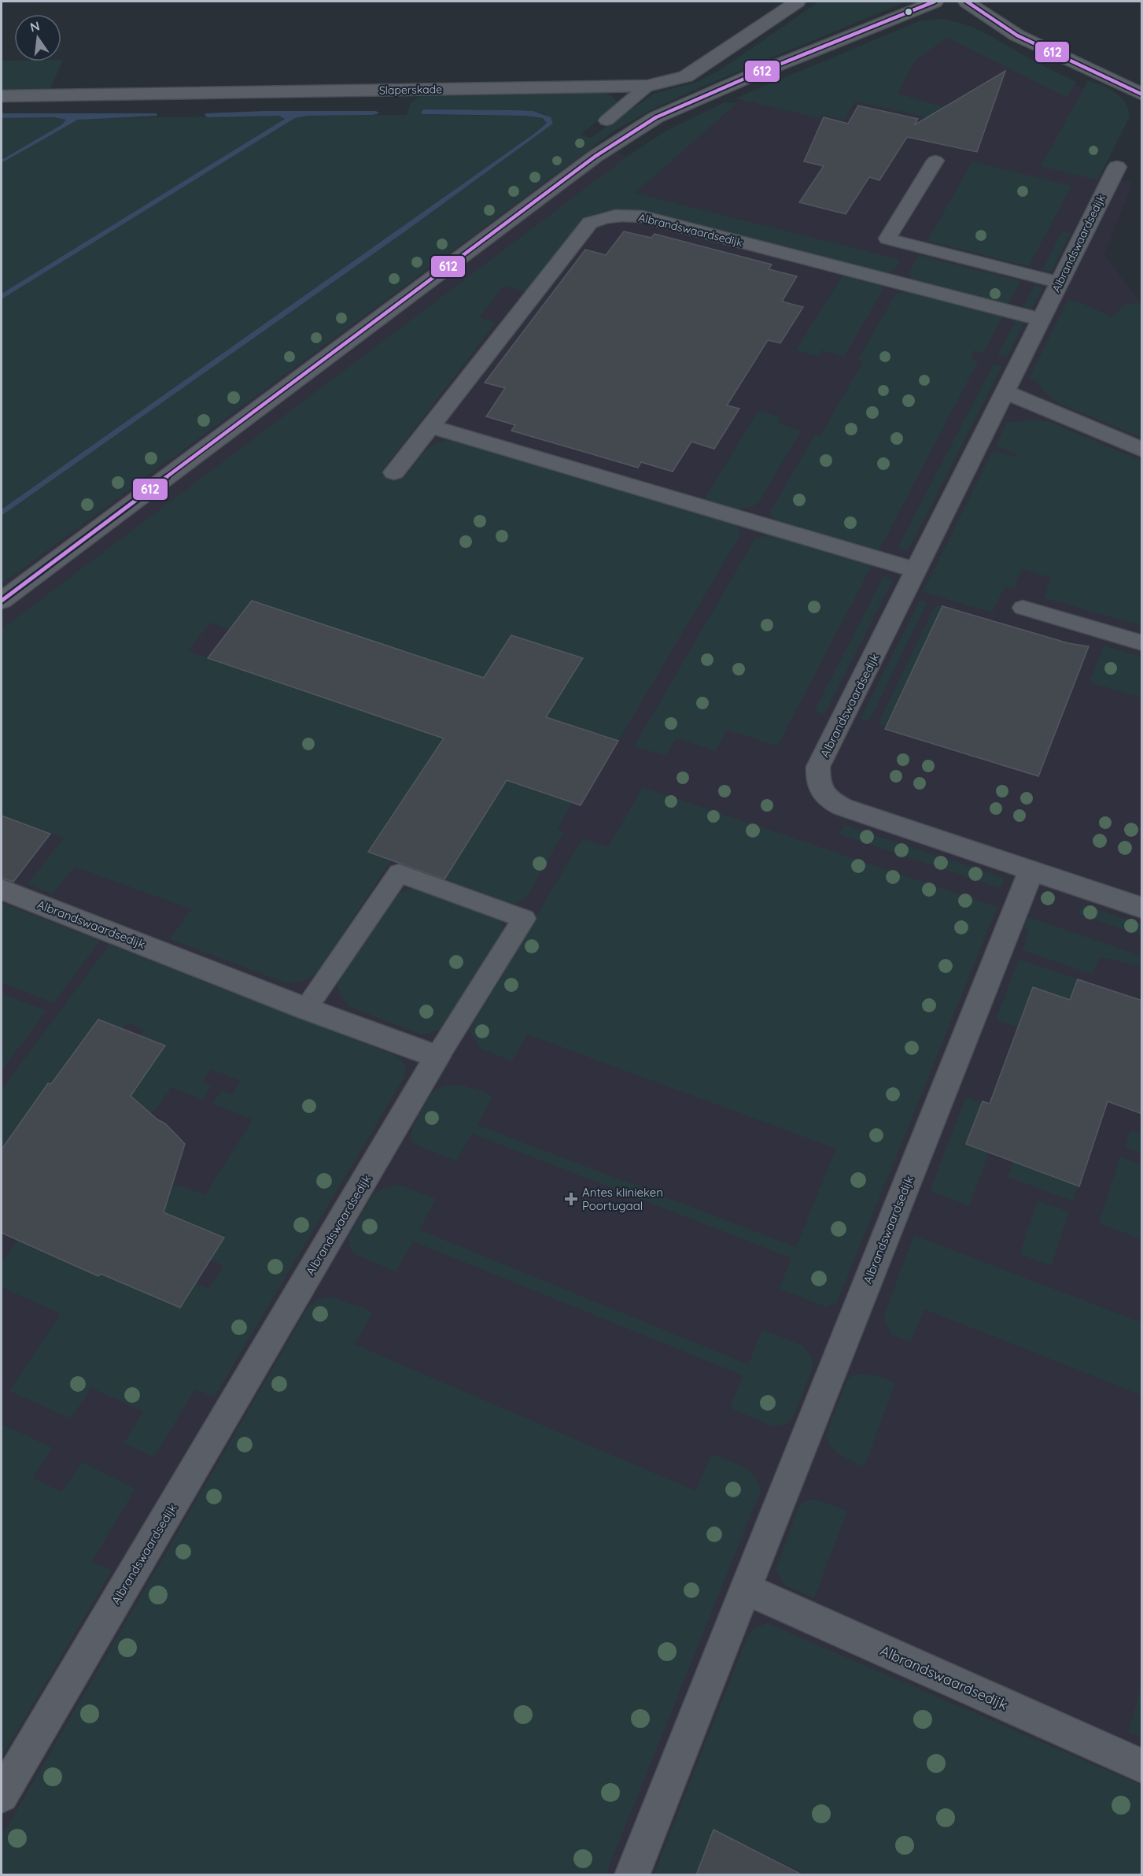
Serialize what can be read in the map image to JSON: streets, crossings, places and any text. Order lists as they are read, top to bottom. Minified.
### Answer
{"streets":{"street":["Slaperskade","Albrandswaardsedijk"]},"places":{"health":["Antes klinieken Poortugaal"]},"lines":["transit line 612"],"north":"top"}
